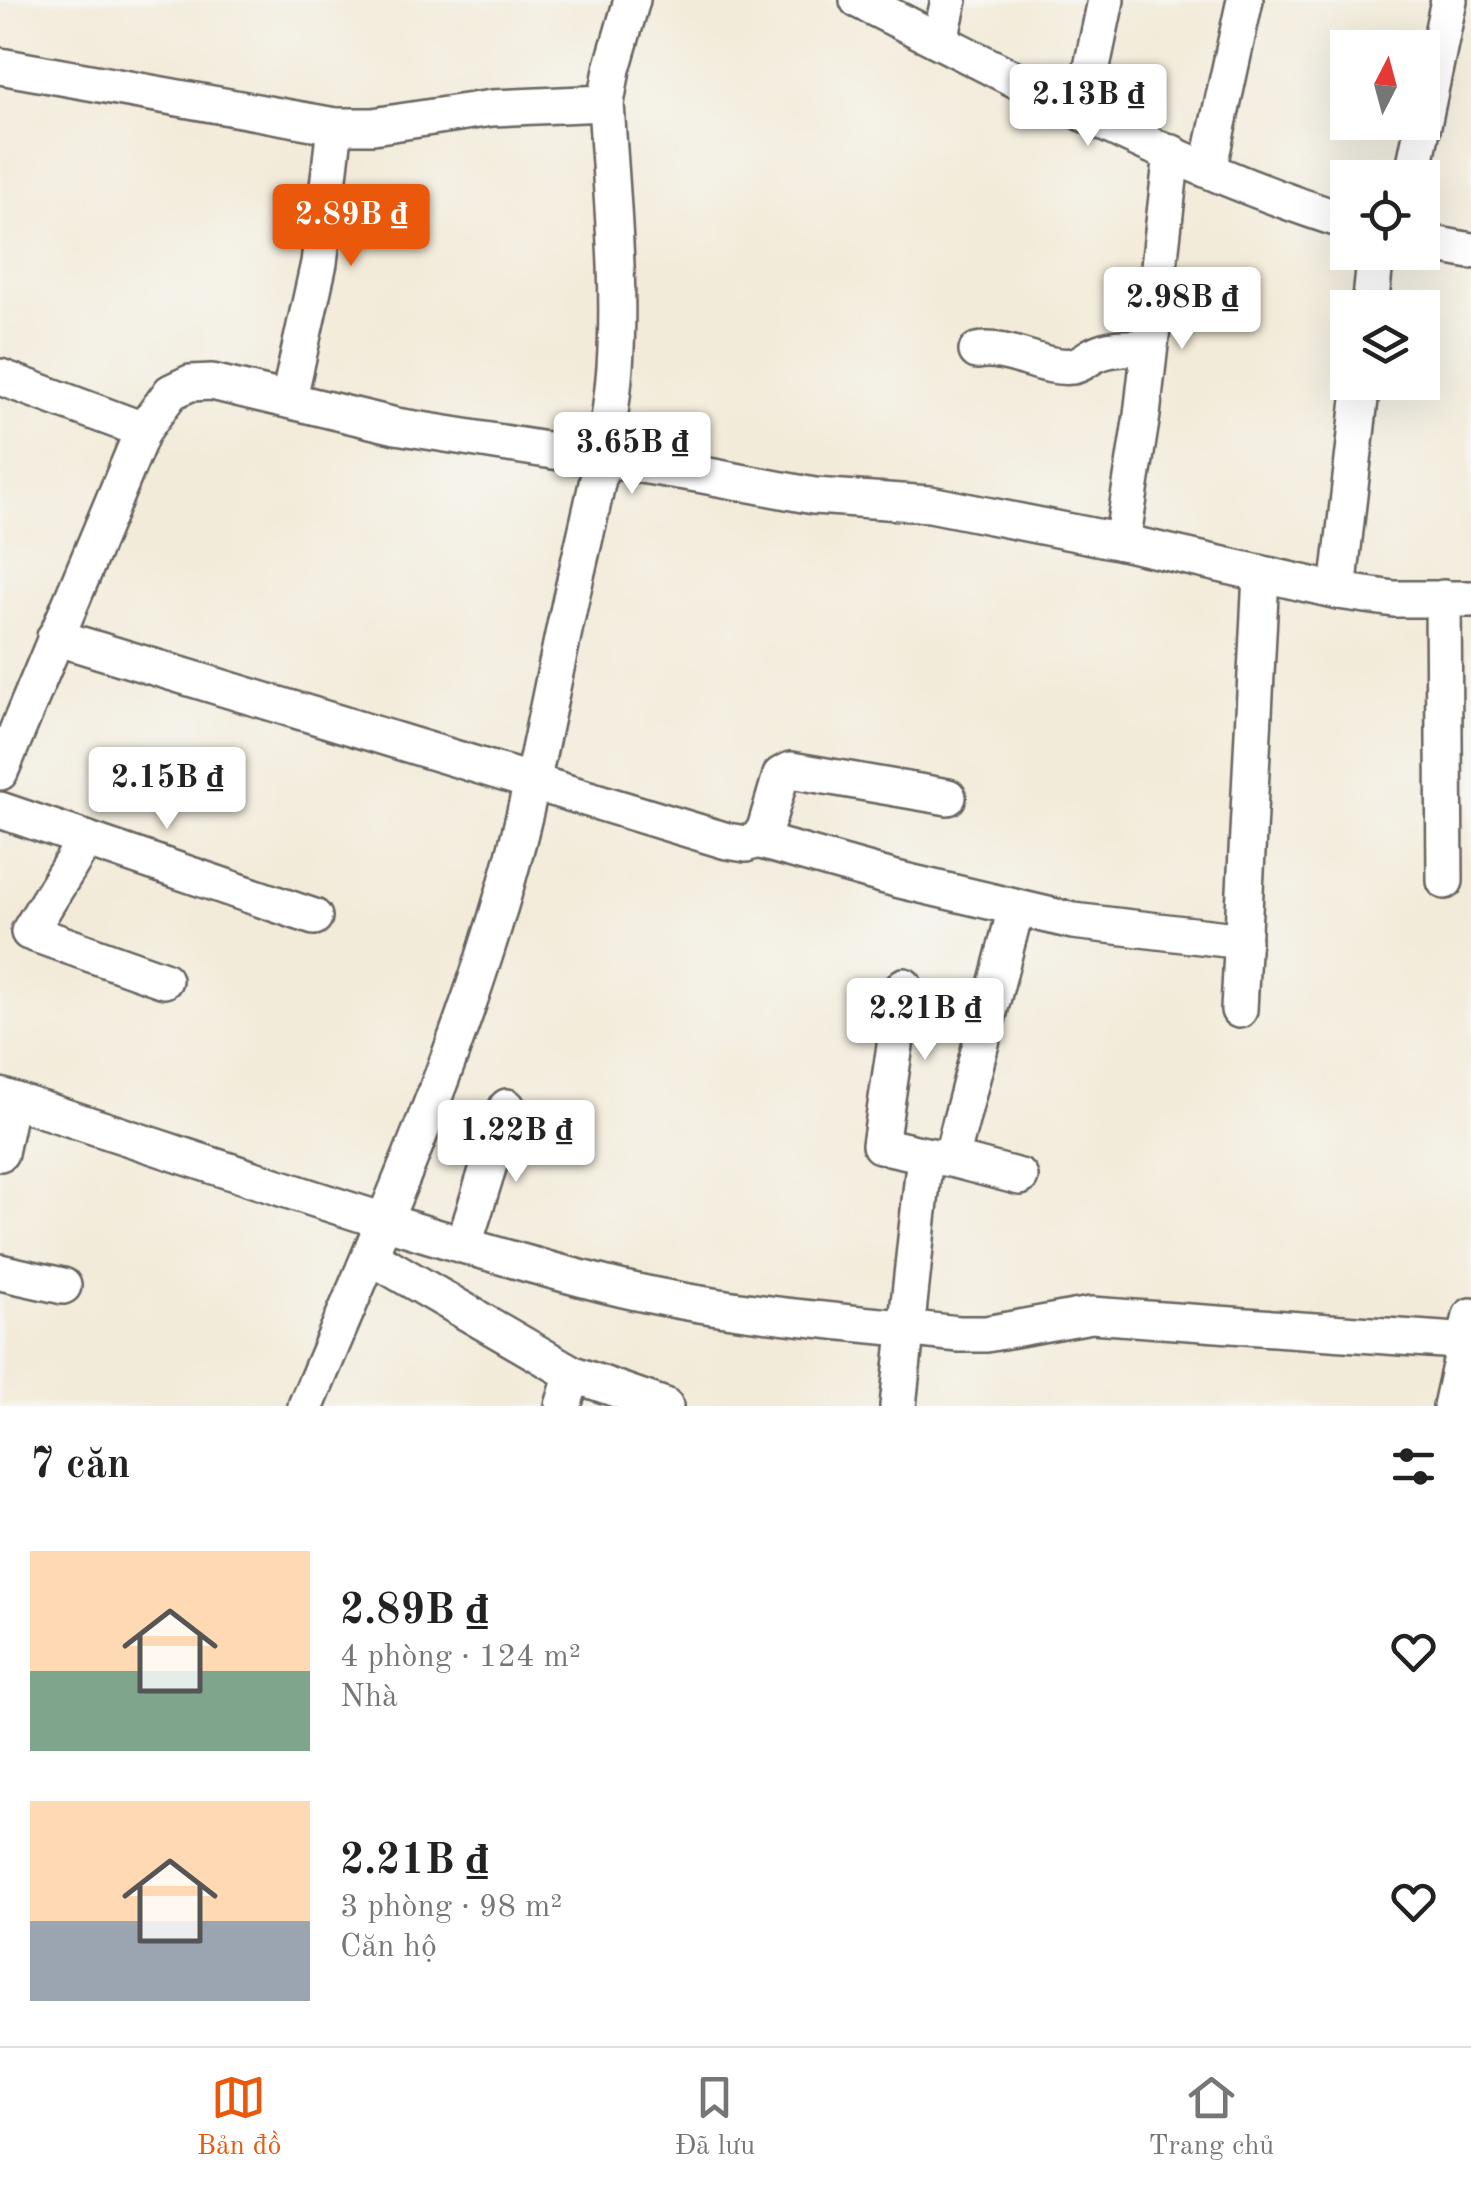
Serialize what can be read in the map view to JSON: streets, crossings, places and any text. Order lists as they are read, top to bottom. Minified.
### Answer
{"north":"top","page":{"price":["2.13B ₫","2.89B ₫","2.98B ₫","3.65B ₫","2.15B ₫","2.21B ₫","1.22B ₫"],"heading":"7 căn","list":[{"name":"2.89B ₫","note":"4 phòng · 124 m² · Nhà"},{"name":"2.21B ₫","note":"3 phòng · 98 m² · Căn hộ"}],"tabs":["Bản đồ","Đã lưu","Trang chủ"]}}
